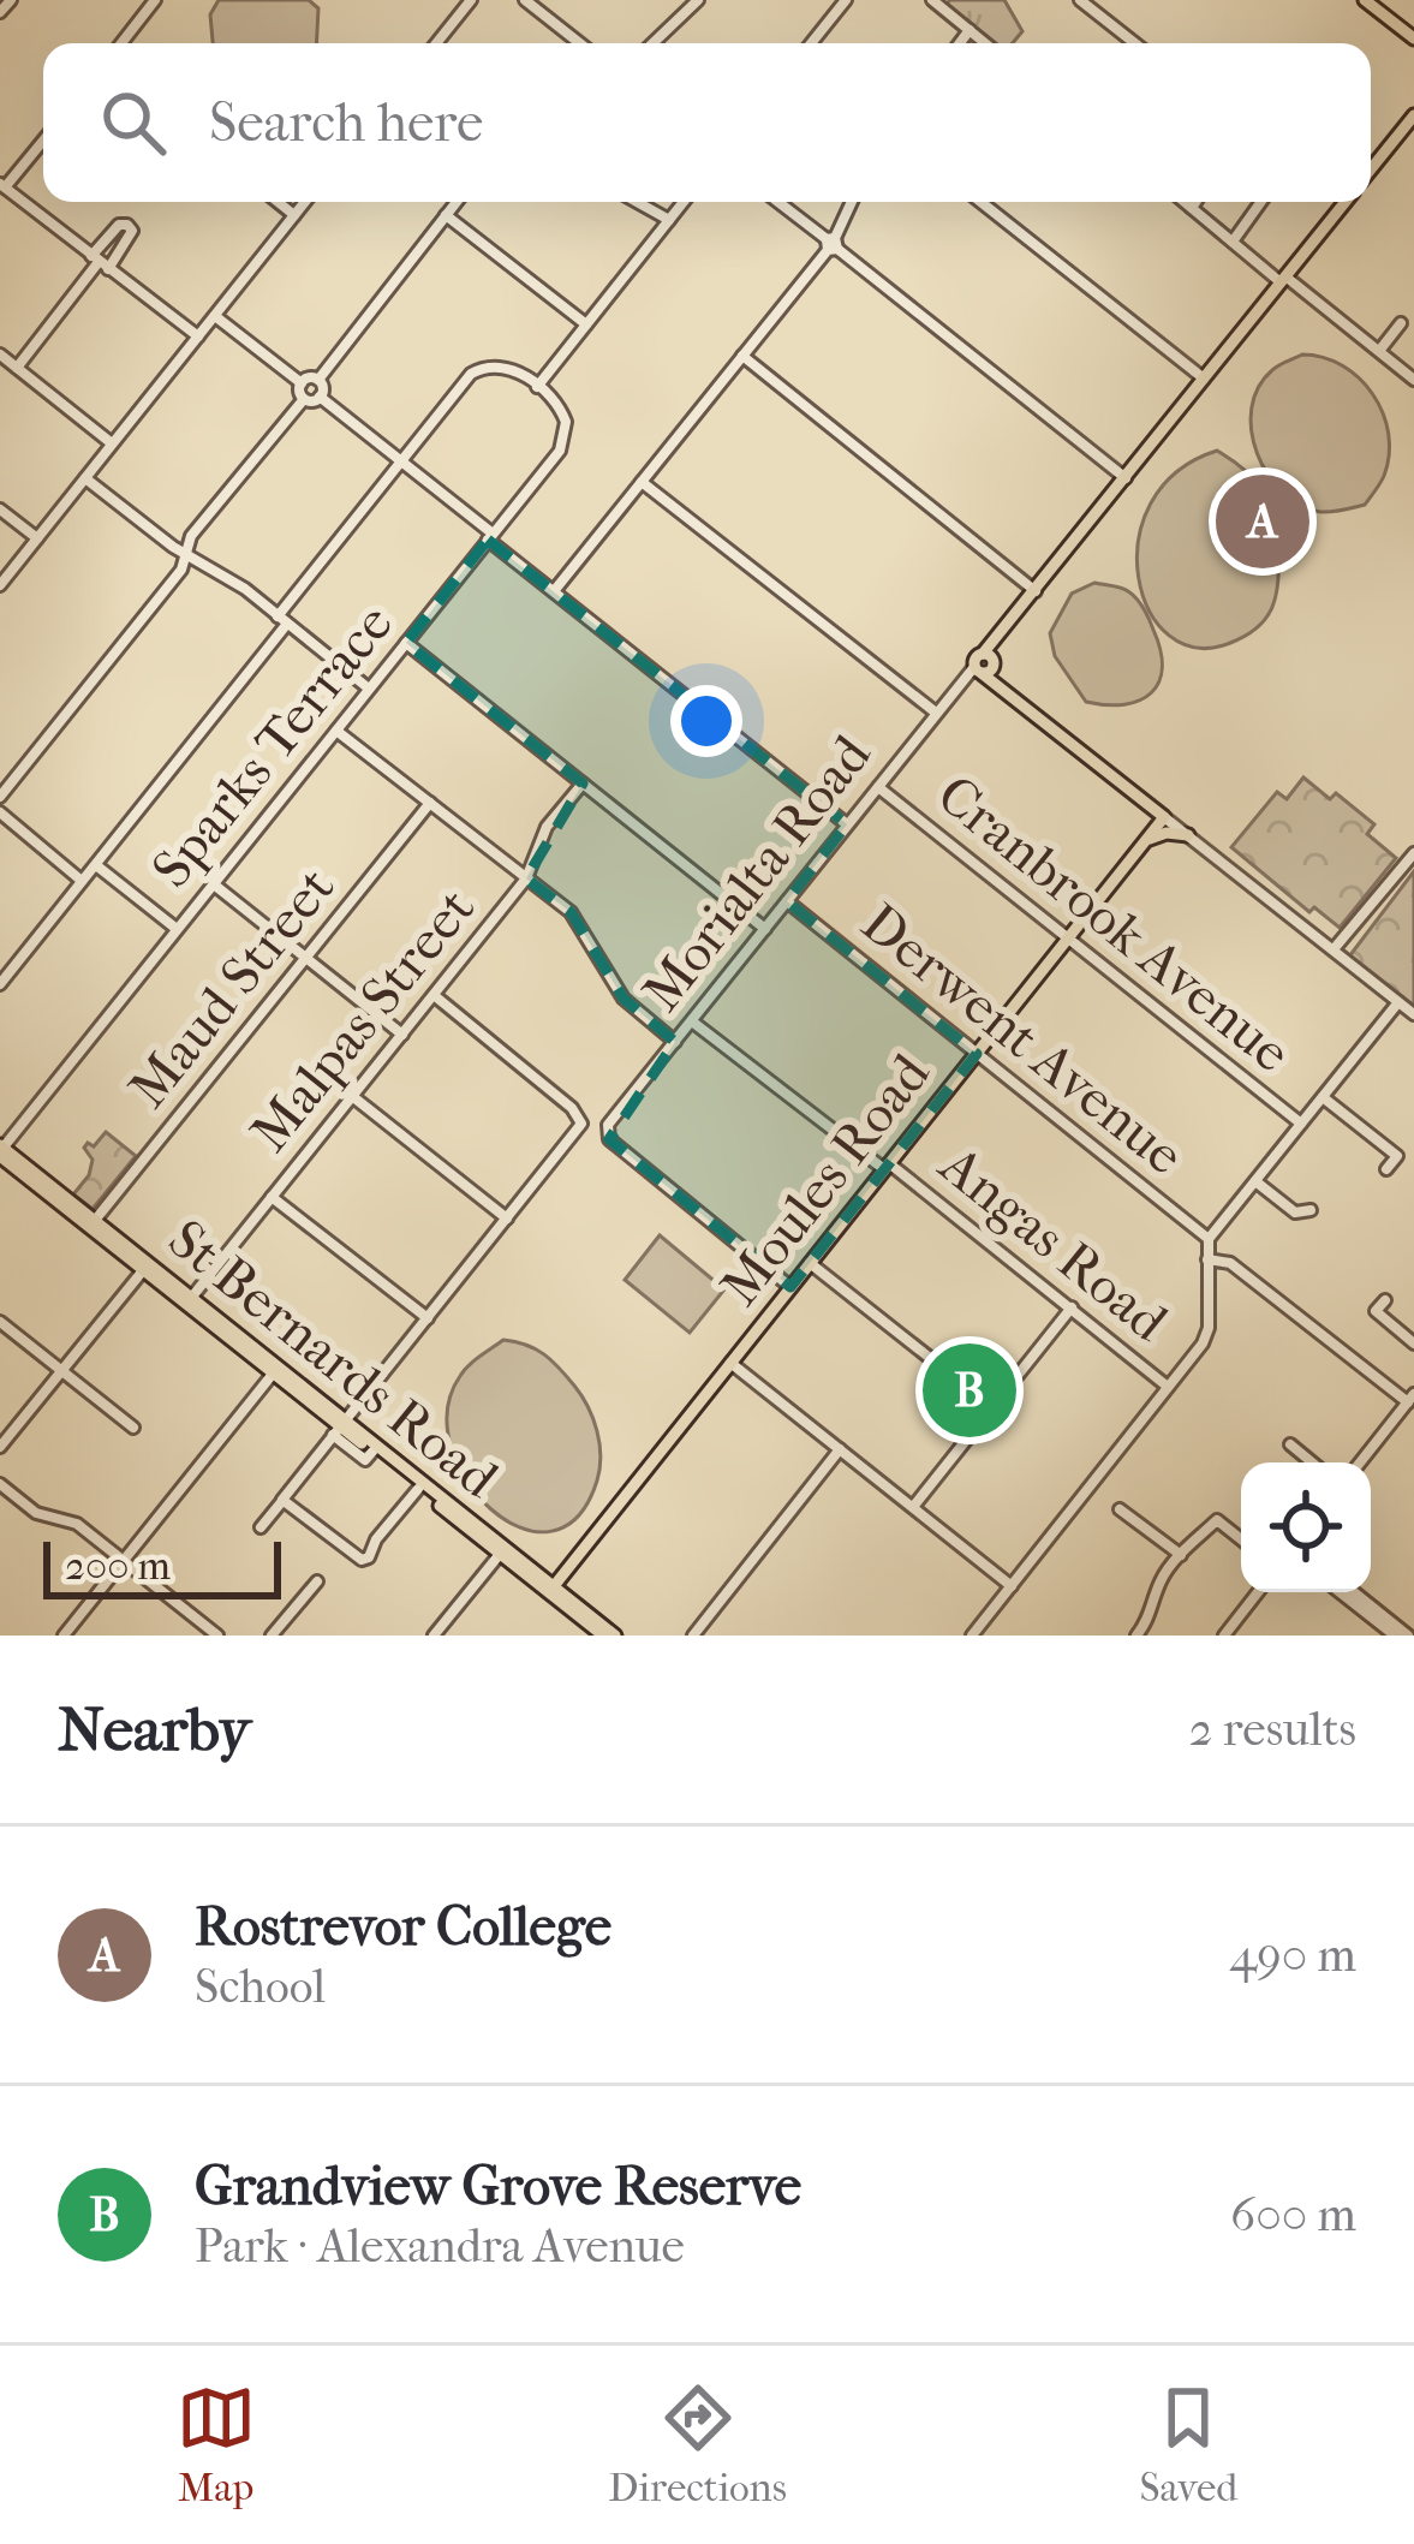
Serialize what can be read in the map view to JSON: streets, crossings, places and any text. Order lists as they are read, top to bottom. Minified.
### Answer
{"streets":{"main road":["Morialta Road","Moules Road","St Bernards Road"],"street":["Sparks Terrace","Cranbrook Avenue","Maud Street","Malpas Street","Derwent Avenue","Angas Road"]},"crossings":[["Sparks Terrace","St Bernards Road"],["Morialta Road","Cranbrook Avenue"],["Morialta Road","Derwent Avenue"],["Morialta Road","Moules Road"],["Morialta Road","Angas Road"],["Cranbrook Avenue","Moules Road"],["Maud Street","St Bernards Road"],["Malpas Street","St Bernards Road"],["Derwent Avenue","Moules Road"],["Moules Road","Angas Road"],["Moules Road","St Bernards Road"]],"scale_bar":"200 m","page":{"search":"Search here","pins":["A","B"],"scale":"200 m","heading":["Nearby","2 results"],"list":[{"mark":"A","name":"Rostrevor College","note":"School","value":"490 m"},{"mark":"B","name":"Grandview Grove Reserve","note":"Park · Alexandra Avenue","value":"600 m"}],"nav":["Map","Directions","Saved"]}}
